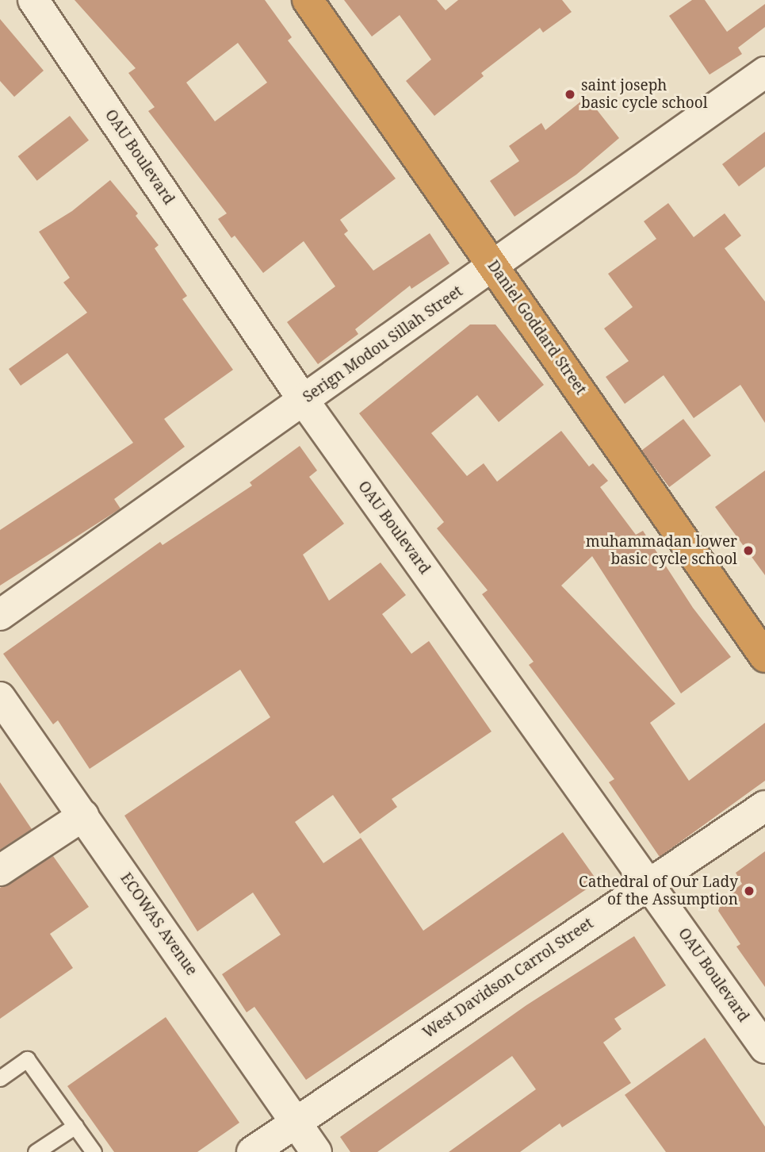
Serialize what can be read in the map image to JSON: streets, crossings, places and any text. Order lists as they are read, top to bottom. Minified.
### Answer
{"streets":{"highway":["Daniel Goddard Street"],"street":["OAU Boulevard","Serign Modou Sillah Street","ECOWAS Avenue","West Davidson Carrol Street"]},"crossings":[["OAU Boulevard","Serign Modou Sillah Street"],["OAU Boulevard","West Davidson Carrol Street"],["Daniel Goddard Street","Serign Modou Sillah Street"],["ECOWAS Avenue","West Davidson Carrol Street"]],"places":["saint joseph basic cycle school","muhammadan lower basic cycle school","Cathedral of Our Lady of the Assumption"]}
